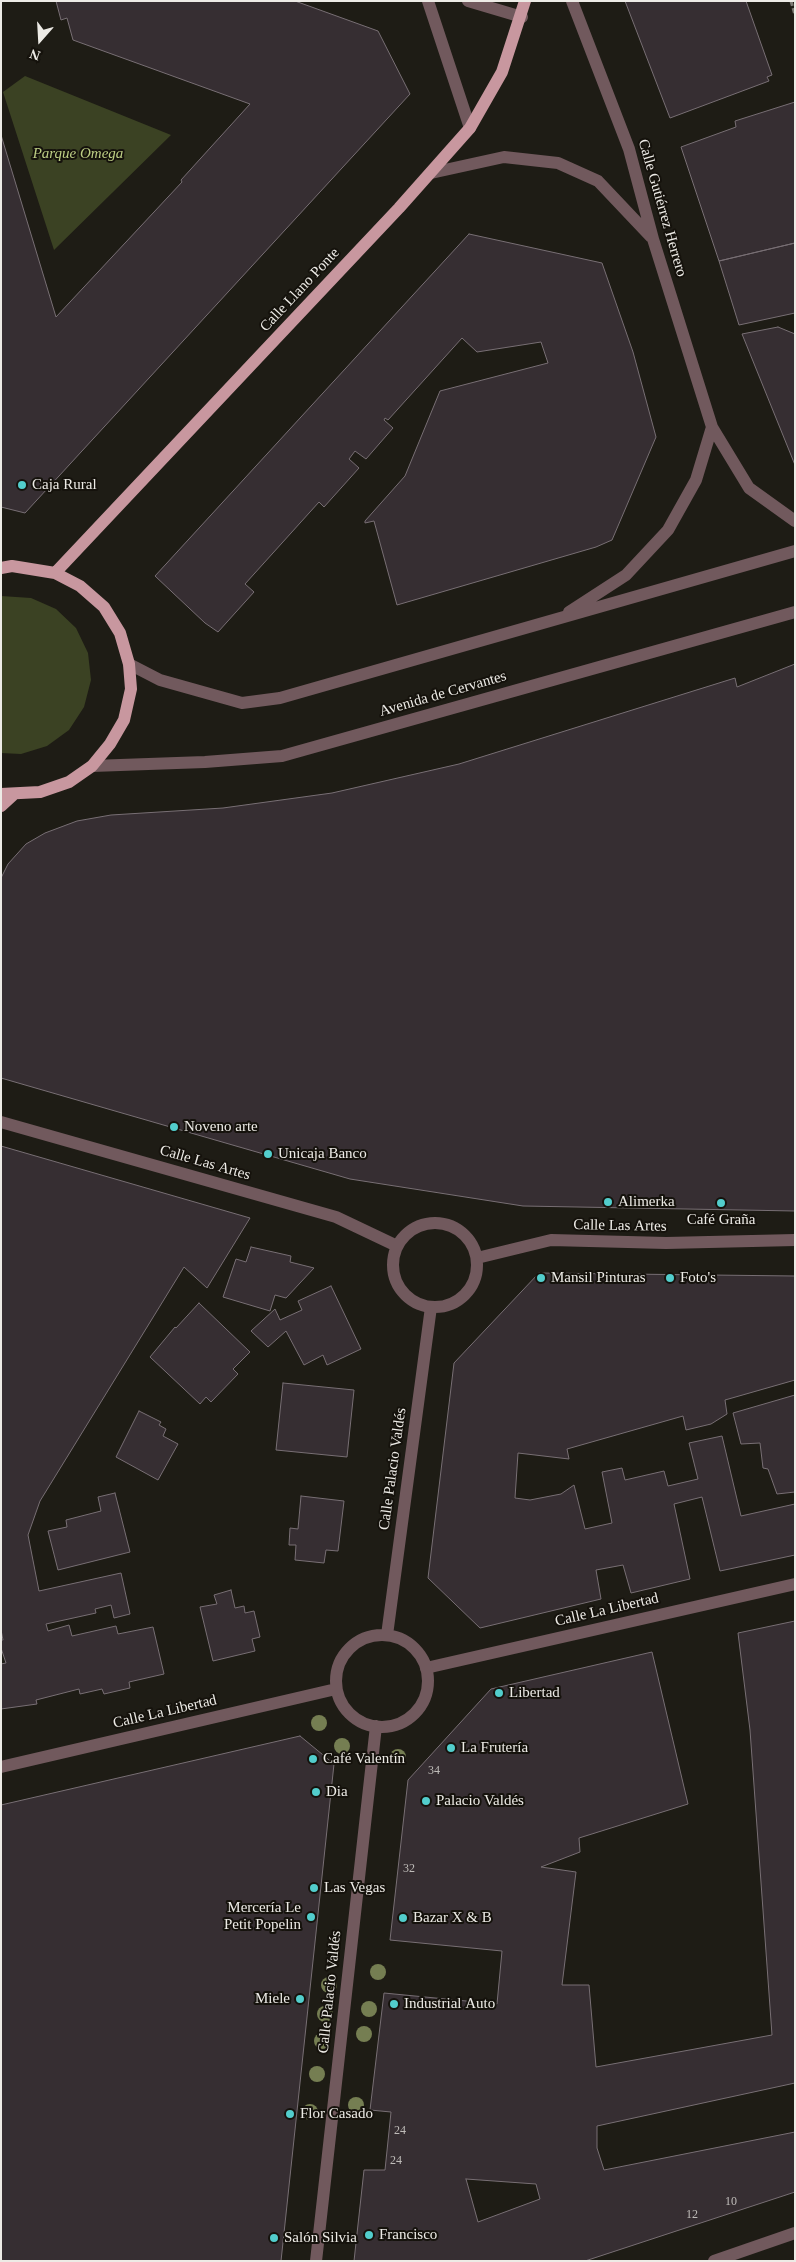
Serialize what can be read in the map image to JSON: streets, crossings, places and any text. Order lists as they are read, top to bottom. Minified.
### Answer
{"streets":{"main road":["Calle Llano Ponte"],"street":["Calle Gutiérrez Herrero","Avenida de Cervantes","Calle Las Artes","Calle Palacio Valdés","Calle La Libertad"]},"crossings":[["Calle Las Artes","Calle Palacio Valdés"],["Calle Palacio Valdés","Calle La Libertad"]],"parks":["Parque Omega"],"places":["Caja Rural","Noveno arte","Unicaja Banco","Alimerka","Café Graña","Mansil Pinturas","Foto's","Libertad","La Frutería","Café Valentín","Dia","Palacio Valdés","Las Vegas","Mercería Le Petit Popelin","Bazar X & B","Miele","Industrial Auto","Flor Casado","Francisco","Salón Silvia"],"house_numbers":["34","32","24","24","10","12"],"north":"bottom"}
